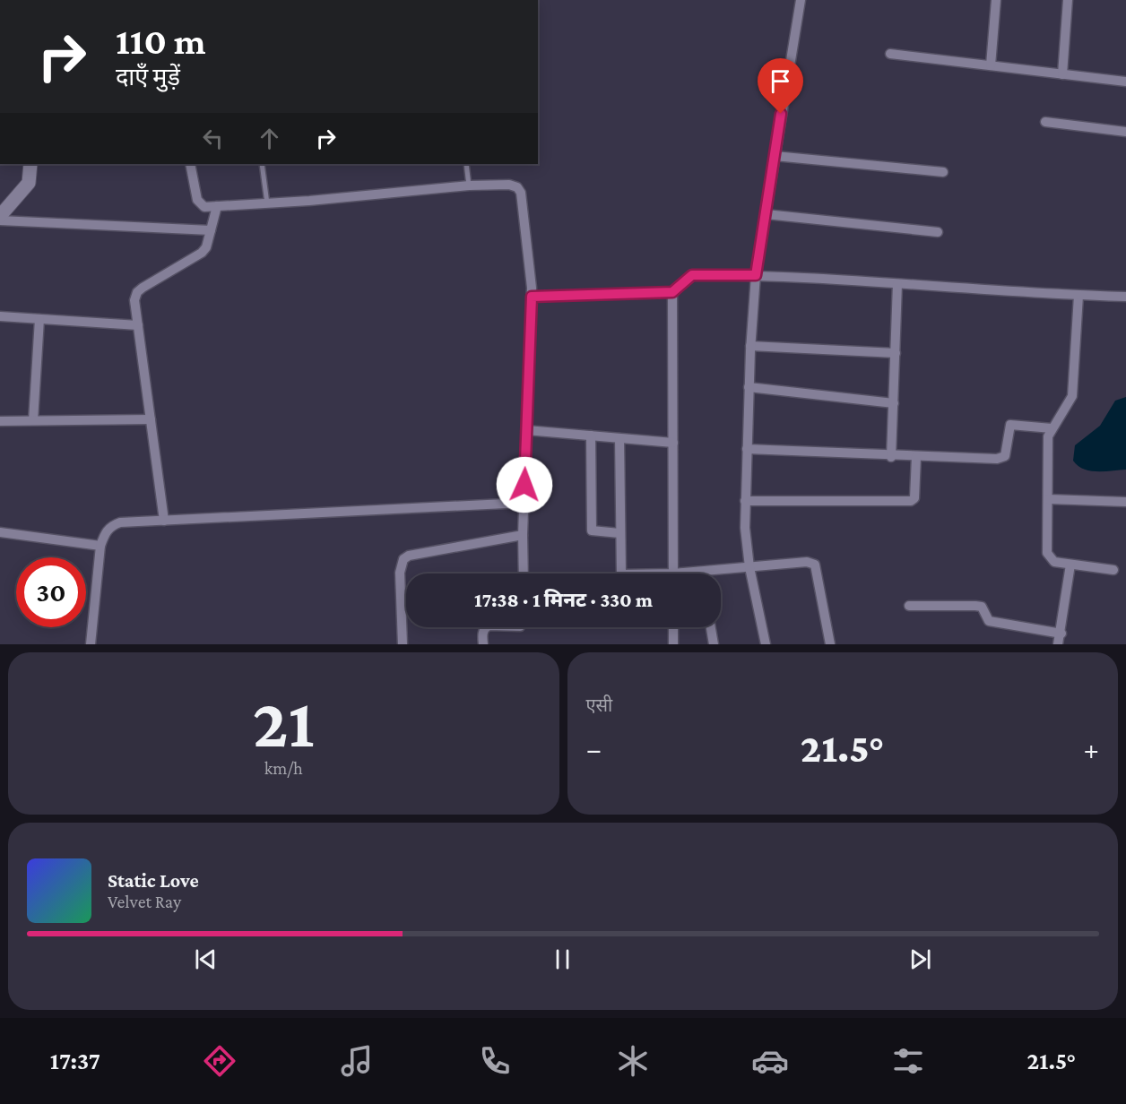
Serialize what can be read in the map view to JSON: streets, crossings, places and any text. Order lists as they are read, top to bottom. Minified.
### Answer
{"page":{"turn":["110 m","दाएँ मुड़ें"],"limit":"30","trip":"17:38 · 1 मिनट · 330 m","tile":[["21","km/h"],"एसी"],"heat":["−","21.5°","+"],"song":["Static Love","Velvet Ray"],"tabs":["17:37","21.5°"]}}
